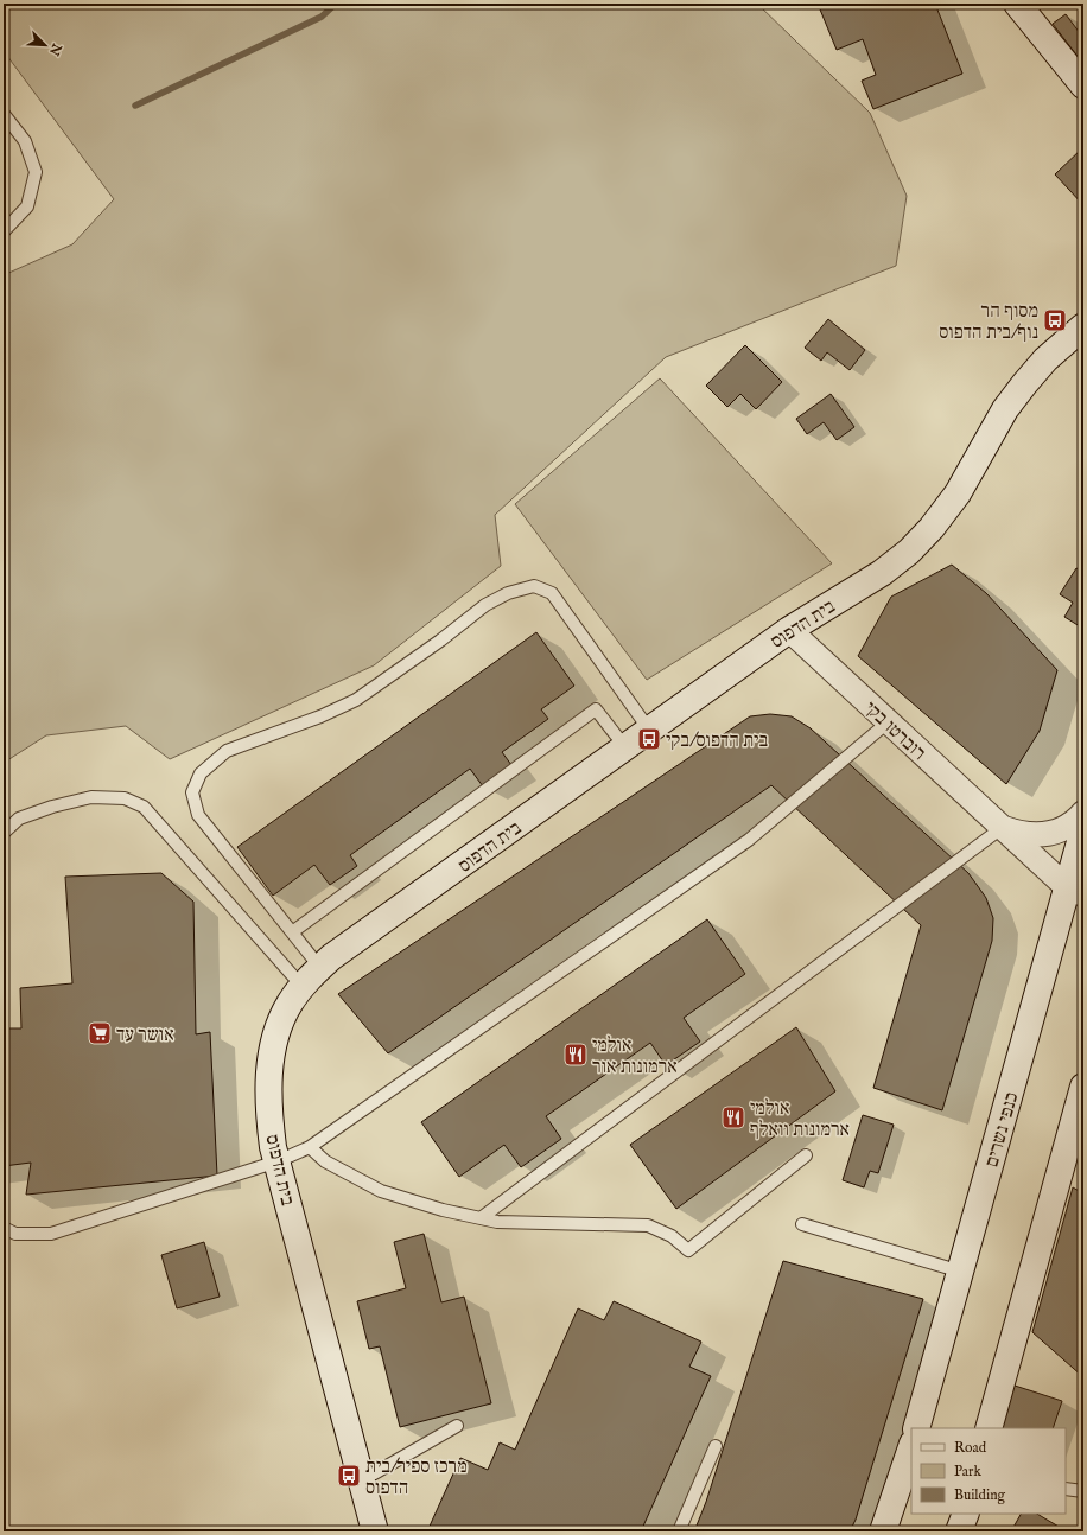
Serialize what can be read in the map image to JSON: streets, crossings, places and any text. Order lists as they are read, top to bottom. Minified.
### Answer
{"streets":{"street":["בית הדפוס","רוברטו בקי","כנפי נשרים"]},"crossings":[["בית הדפוס","רוברטו בקי"],["רוברטו בקי","כנפי נשרים"]],"places":{"bus stop":["מסוף הר נוף/בית הדפוס","בית הדפוס/בקי","מרכז ספיר/בית הדפוס"],"supermarket":["אושר עד"],"restaurant":["אולמי ארמונות אור","אולמי ארמונות וואלף"]},"legend":["Road","Park","Building"],"north":"bottom right"}
